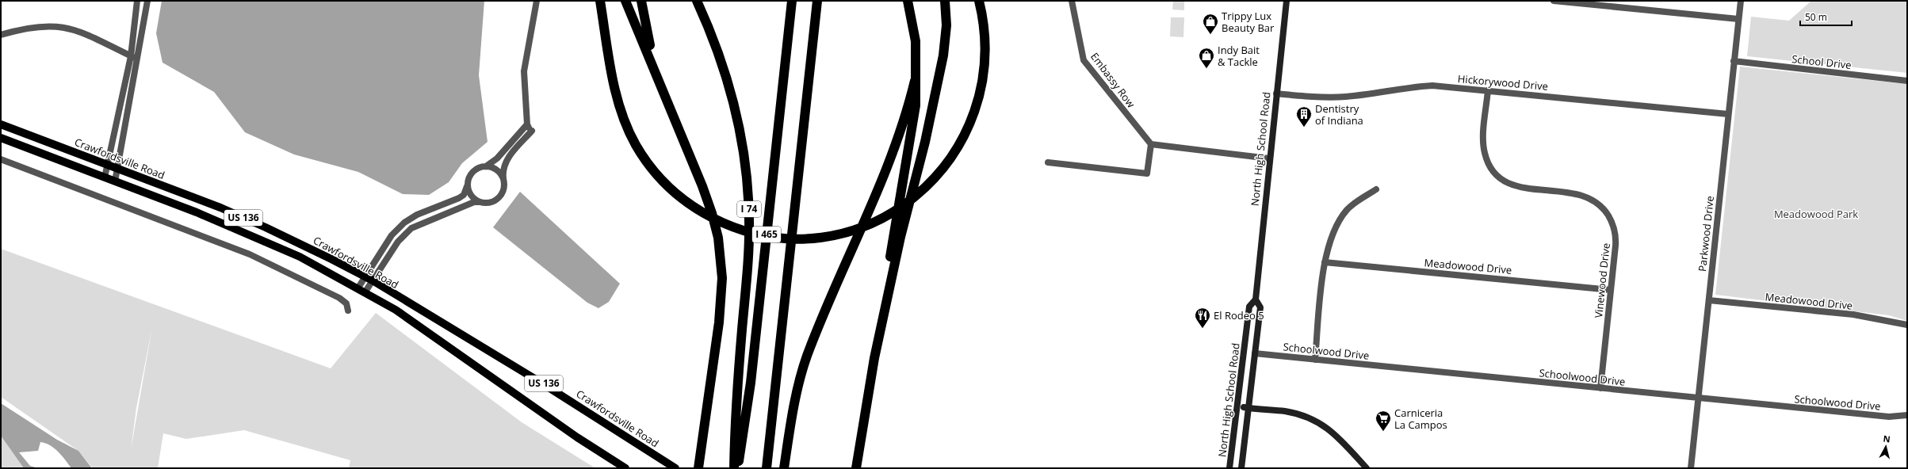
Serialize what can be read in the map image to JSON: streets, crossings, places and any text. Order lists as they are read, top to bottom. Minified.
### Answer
{"streets":{"highway":["I 74","I 465"],"main road":["Crawfordsville Road","US 136"],"street":["School Drive","Embassy Row","Hickorywood Drive","North High School Road","Parkwood Drive","Meadowood Drive","Vinewood Drive","Schoolwood Drive"]},"crossings":[["School Drive","Parkwood Drive"],["Hickorywood Drive","North High School Road"],["Hickorywood Drive","Parkwood Drive"],["Hickorywood Drive","Vinewood Drive"],["North High School Road","Schoolwood Drive"],["Parkwood Drive","Meadowood Drive"],["Parkwood Drive","Schoolwood Drive"],["Meadowood Drive","Vinewood Drive"],["Vinewood Drive","Schoolwood Drive"]],"parks":["Meadowood Park"],"places":{"shop":["Trippy Lux Beauty Bar","Indy Bait & Tackle"],"building":["Dentistry of Indiana"],"restaurant":["El Rodeo 5"],"supermarket":["Carniceria La Campos"]},"scale_bar":"50 m","north":"top"}
